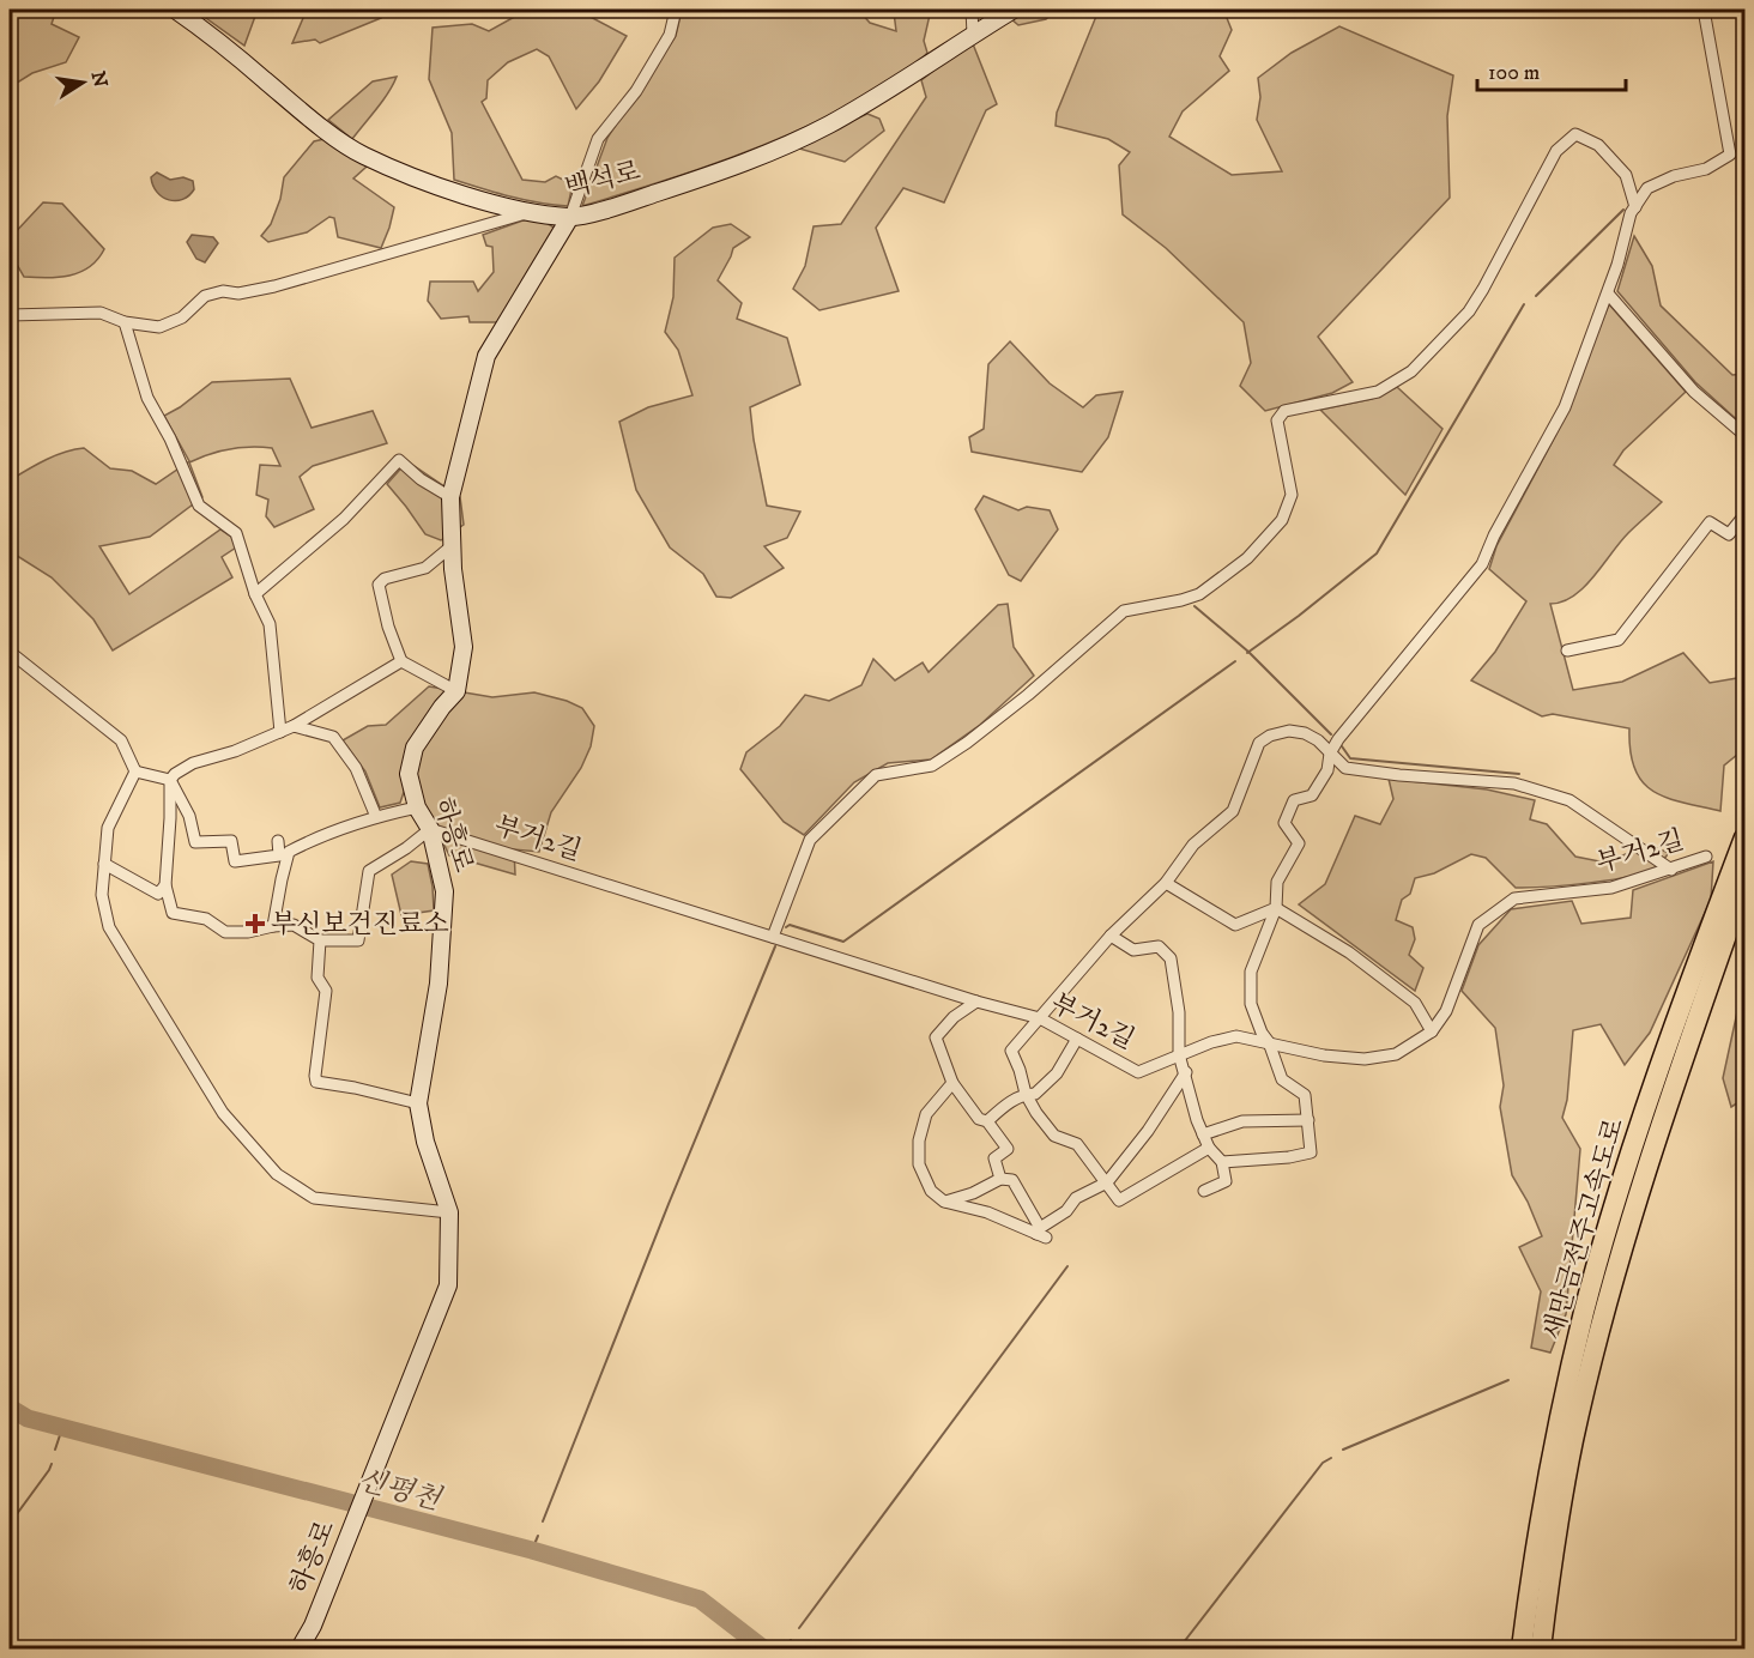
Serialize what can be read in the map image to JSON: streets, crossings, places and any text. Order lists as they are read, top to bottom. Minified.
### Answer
{"streets":{"highway":["새만금전주고속도로"],"street":["백석로","하흥로","부거2길"]},"crossings":[["하흥로","부거2길"]],"water":["신평천"],"places":{"health":["부신보건진료소"]},"scale_bar":"100 m","north":"right"}
